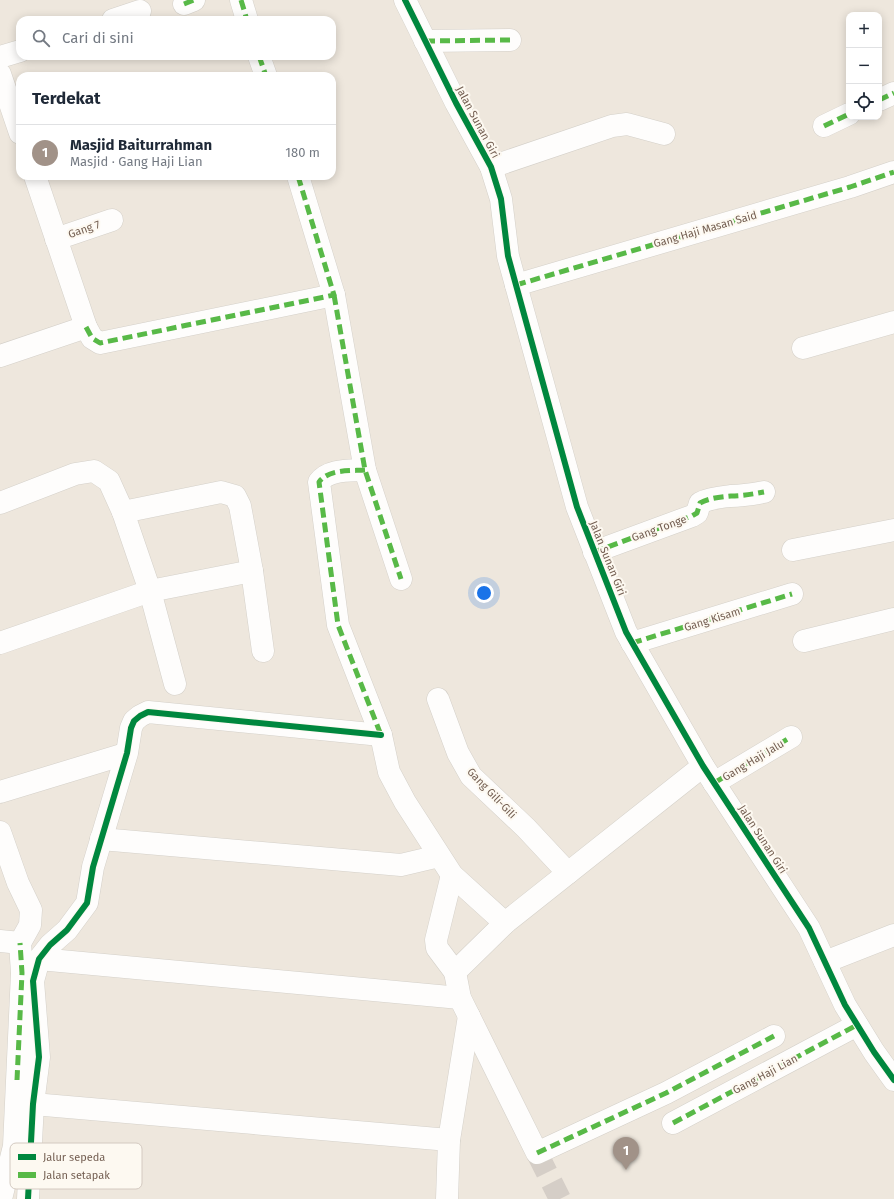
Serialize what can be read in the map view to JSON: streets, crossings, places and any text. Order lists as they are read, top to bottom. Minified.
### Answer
{"streets":{"street":["Jalan Sunan Giri","Gang 7","Gang Haji Masan Said","Gang Tonge","Gang Kisam","Gang Haji Jalu","Gang Gili-Gili","Gang Haji Lian"]},"crossings":[["Jalan Sunan Giri","Gang Haji Masan Said"],["Jalan Sunan Giri","Gang Tonge"],["Jalan Sunan Giri","Gang Kisam"],["Jalan Sunan Giri","Gang Haji Jalu"],["Jalan Sunan Giri","Gang Haji Lian"],["Gang Haji Jalu","Gang Gili-Gili"]],"legend":["Jalur sepeda","Jalan setapak"],"page":{"map_buttons":["+","−"],"search":"Cari di sini","heading":"Terdekat","list":[{"mark":"1","name":"Masjid Baiturrahman","note":"Masjid · Gang Haji Lian","value":"180 m"}],"pins":"1"}}
